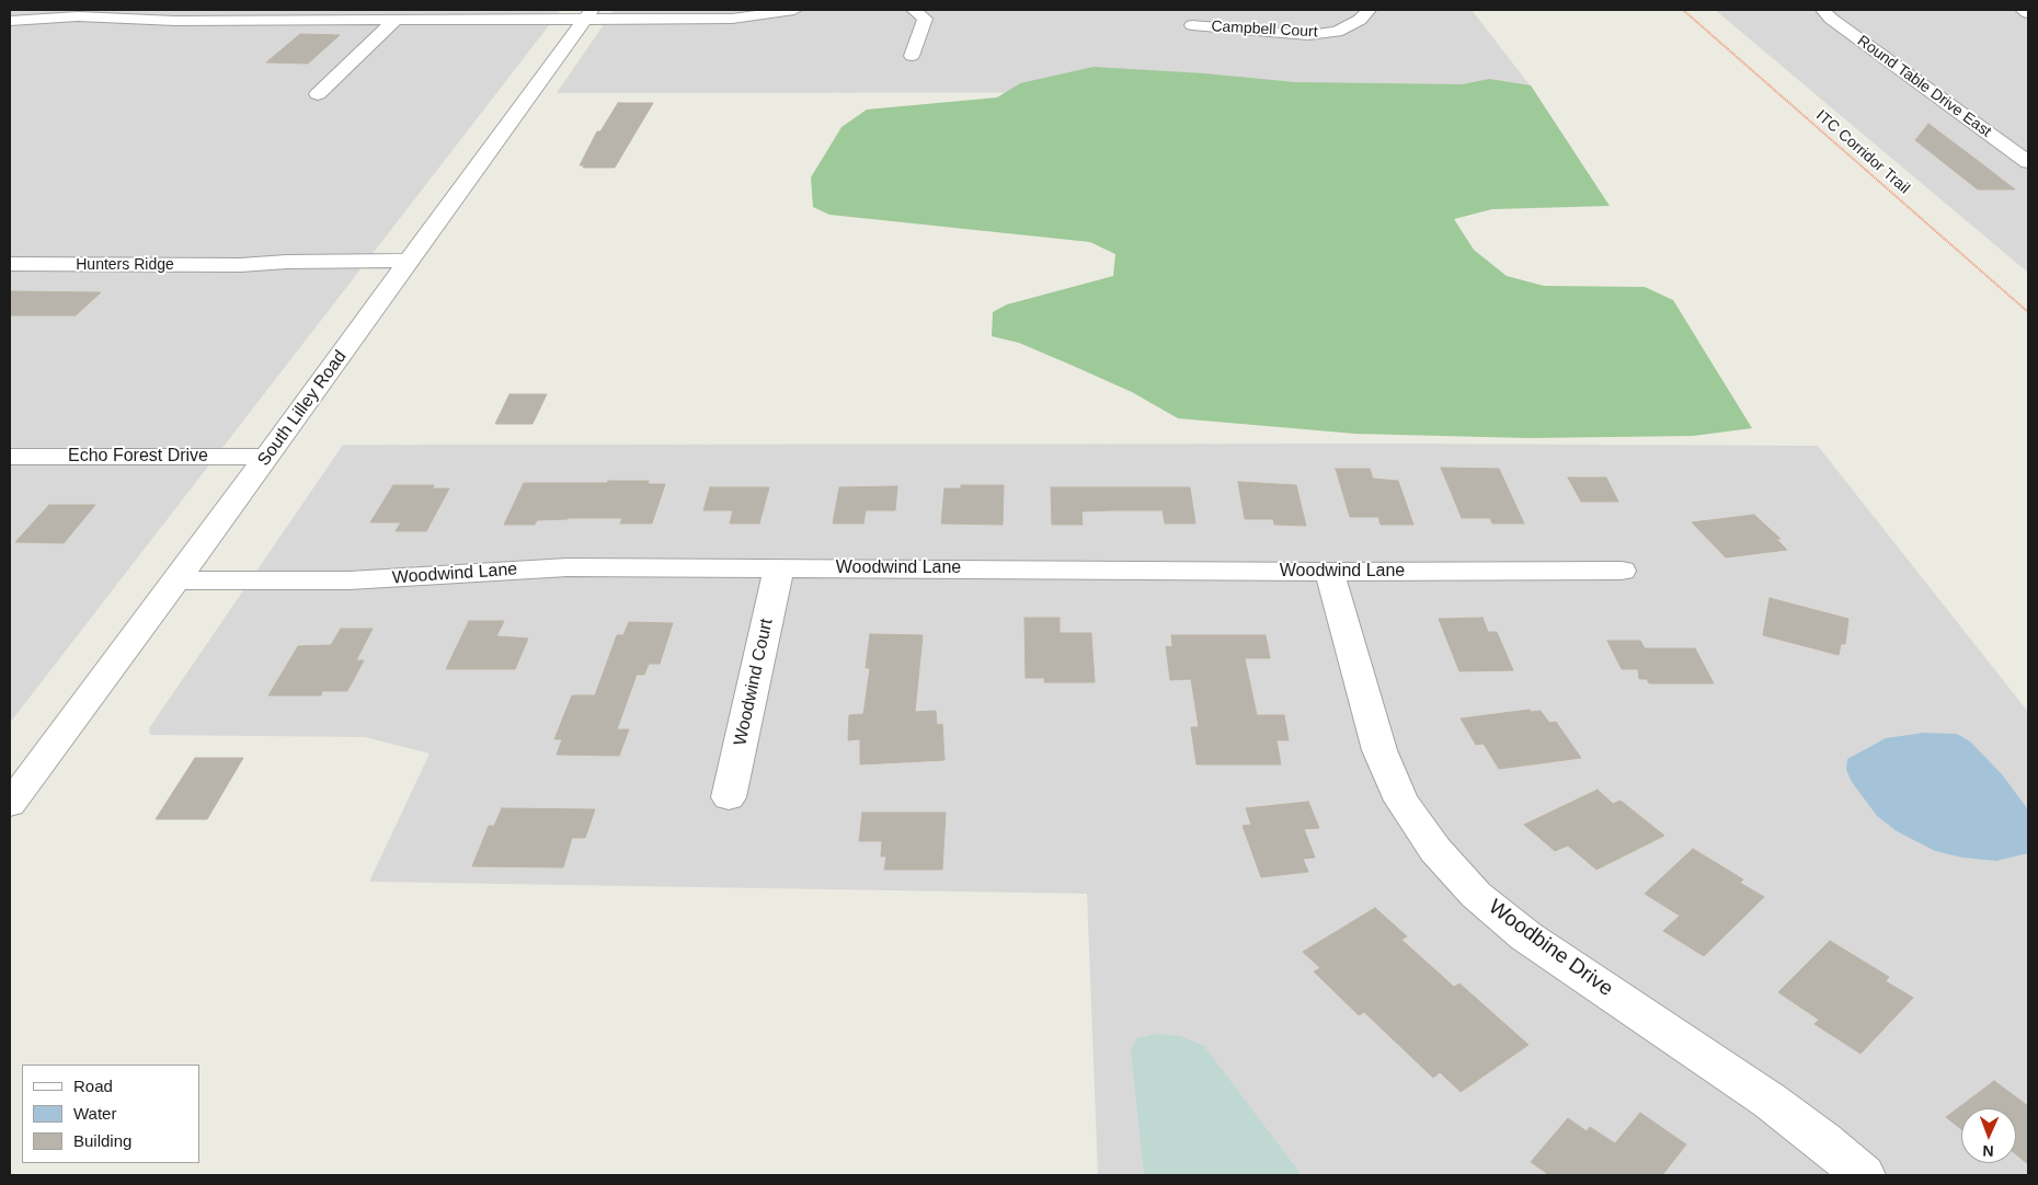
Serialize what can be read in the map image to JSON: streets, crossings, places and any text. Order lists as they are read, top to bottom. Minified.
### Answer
{"streets":{"street":["Campbell Court","Round Table Drive East","Hunters Ridge","South Lilley Road","Echo Forest Drive","Woodwind Lane","Woodwind Court","Woodbine Drive"],"path":["ITC Corridor Trail"]},"crossings":[["Hunters Ridge","South Lilley Road"],["South Lilley Road","Echo Forest Drive"],["South Lilley Road","Woodwind Lane"],["Woodwind Lane","Woodwind Court"],["Woodwind Lane","Woodbine Drive"]],"legend":["Road","Water","Building"],"north":"bottom"}
